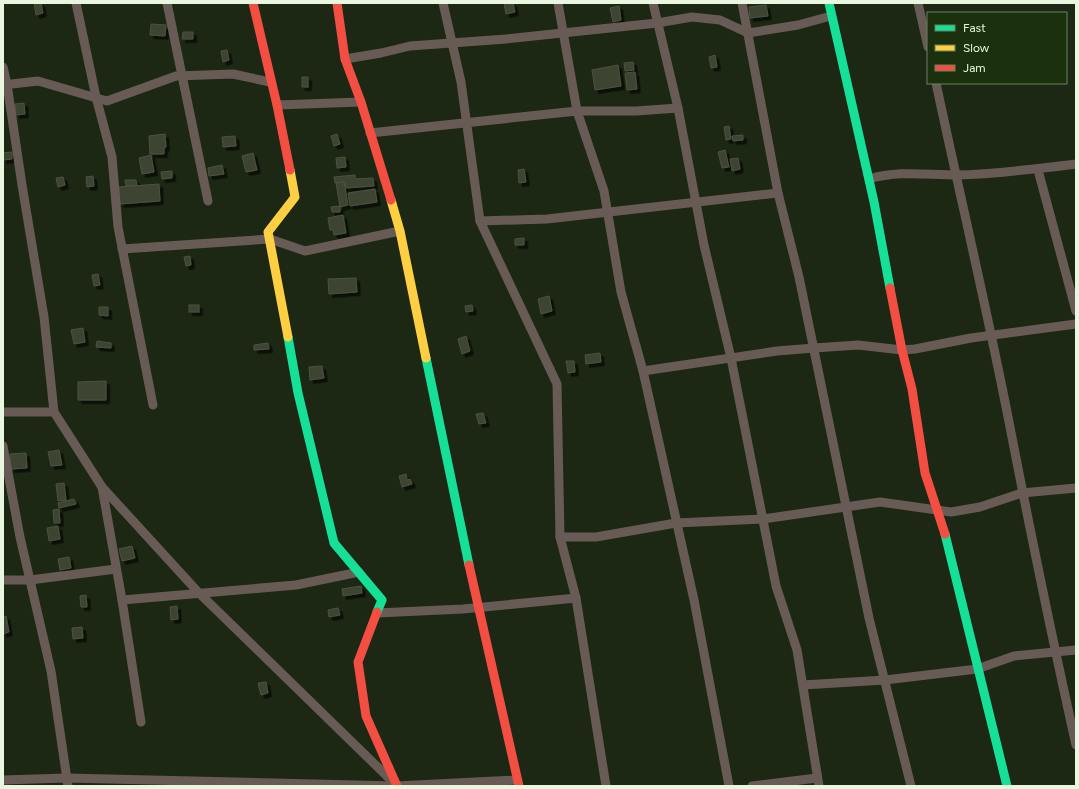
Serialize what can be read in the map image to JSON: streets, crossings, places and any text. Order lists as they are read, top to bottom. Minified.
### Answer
{"legend":["Fast","Slow","Jam"]}
